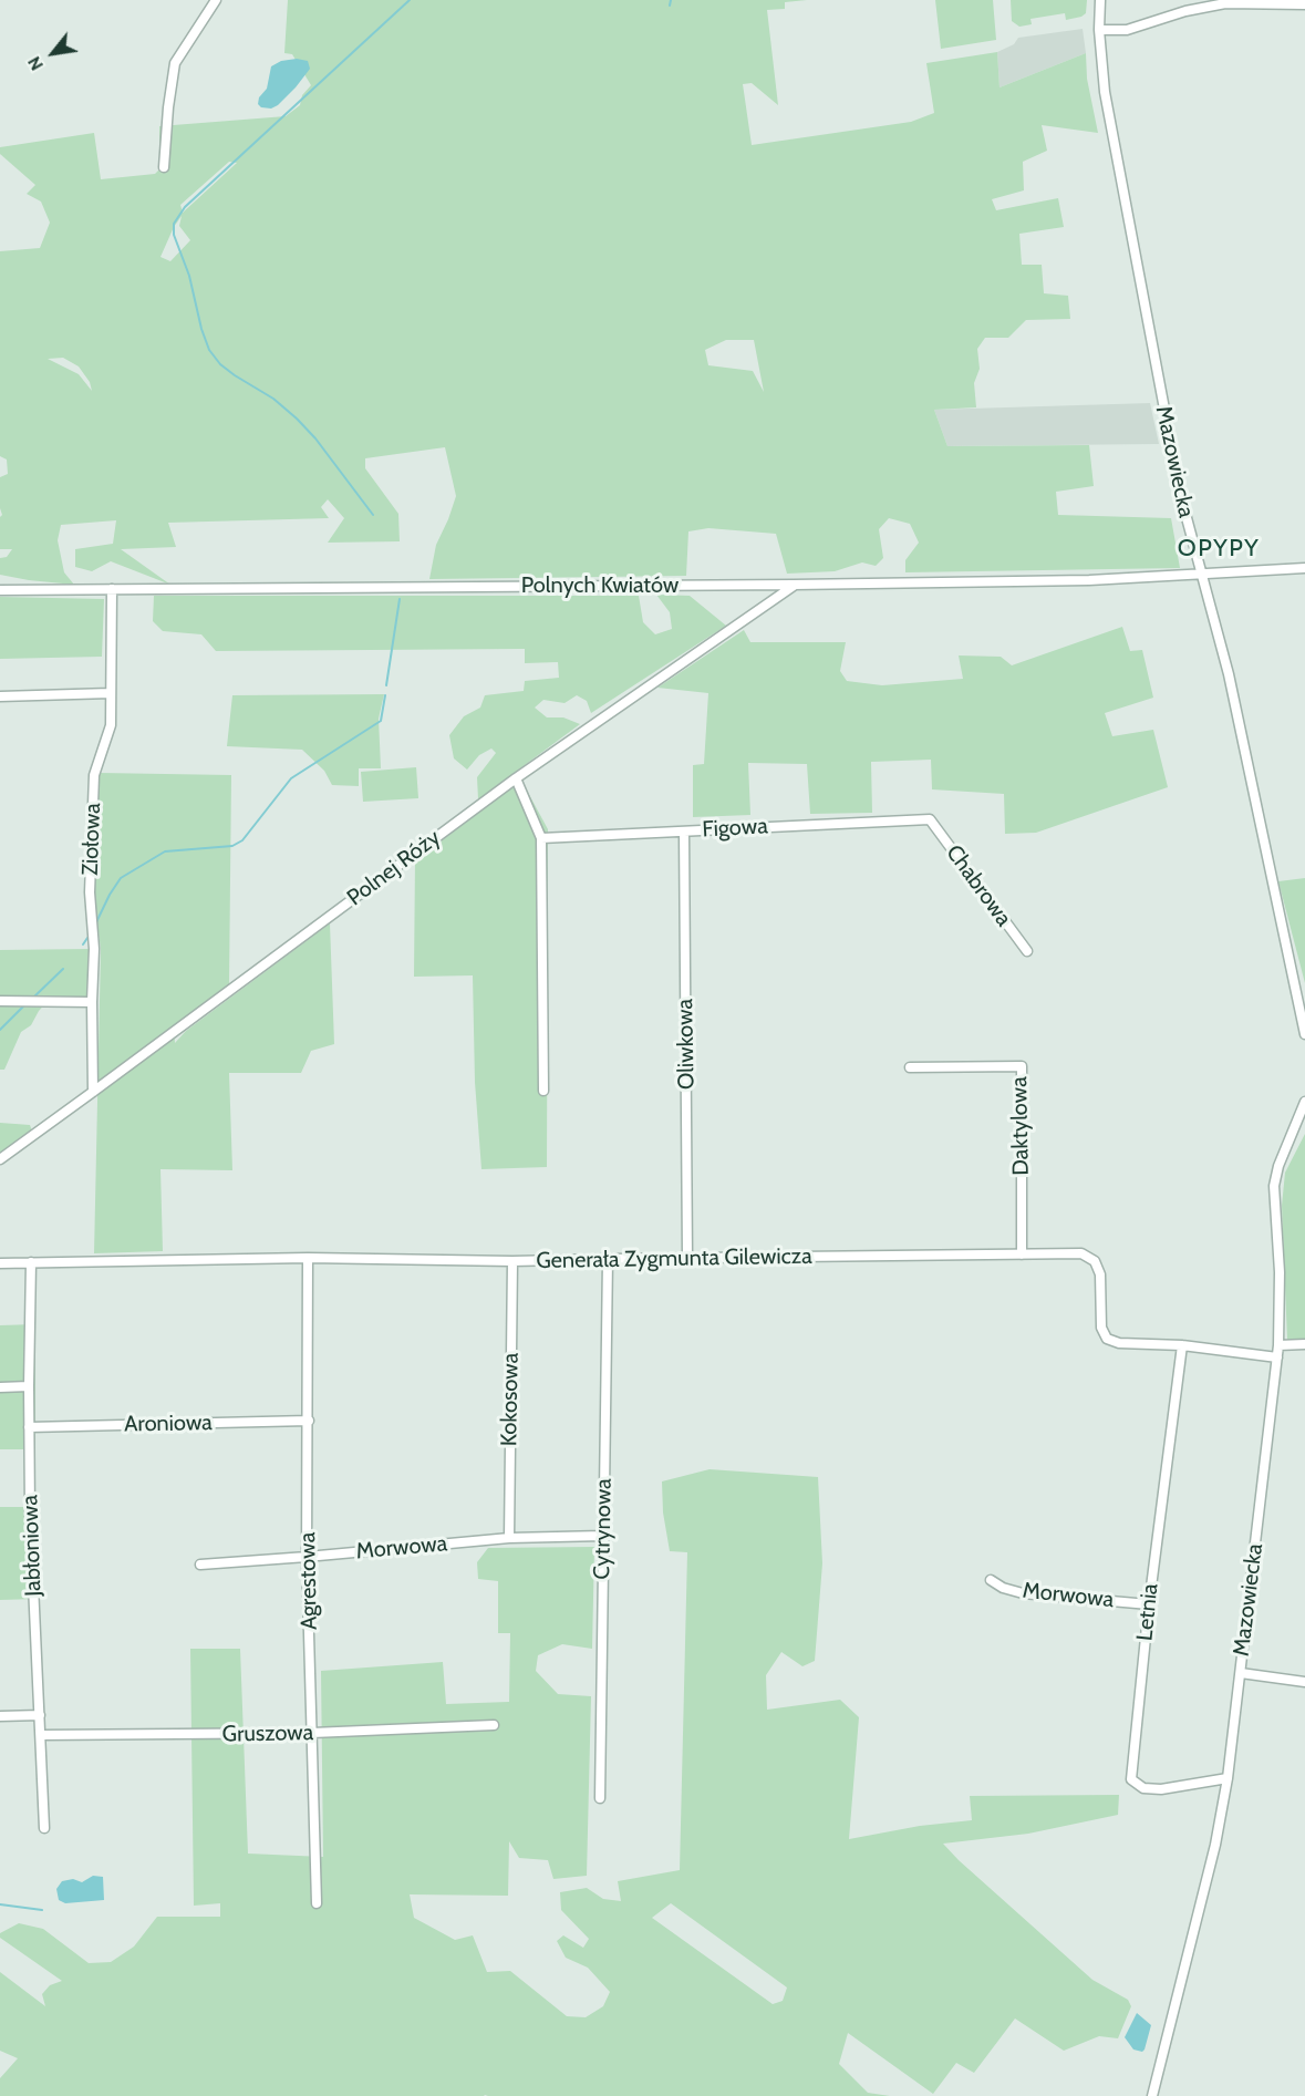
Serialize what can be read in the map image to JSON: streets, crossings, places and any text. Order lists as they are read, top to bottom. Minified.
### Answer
{"streets":{"street":["Mazowiecka","Polnych Kwiatów","Figowa","Ziołowa","Polnej Róży","Chabrowa","Oliwkowa","Daktylowa","Generała Zygmunta Gilewicza","Kokosowa","Aroniowa","Cytrynowa","Jabłoniowa","Morwowa","Agrestowa","Letnia","Gruszowa"]},"crossings":[["Mazowiecka","Polnych Kwiatów"],["Mazowiecka","Generała Zygmunta Gilewicza"],["Mazowiecka","Letnia"],["Polnych Kwiatów","Ziołowa"],["Polnych Kwiatów","Polnej Róży"],["Figowa","Chabrowa"],["Figowa","Oliwkowa"],["Ziołowa","Polnej Róży"],["Oliwkowa","Generała Zygmunta Gilewicza"],["Daktylowa","Generała Zygmunta Gilewicza"],["Generała Zygmunta Gilewicza","Kokosowa"],["Generała Zygmunta Gilewicza","Cytrynowa"],["Generała Zygmunta Gilewicza","Jabłoniowa"],["Generała Zygmunta Gilewicza","Agrestowa"],["Generała Zygmunta Gilewicza","Letnia"],["Kokosowa","Morwowa"],["Aroniowa","Jabłoniowa"],["Aroniowa","Agrestowa"],["Cytrynowa","Morwowa"],["Jabłoniowa","Gruszowa"],["Morwowa","Agrestowa"],["Morwowa","Letnia"],["Agrestowa","Gruszowa"]],"districts":["OPYPY"],"north":"bottom left"}
